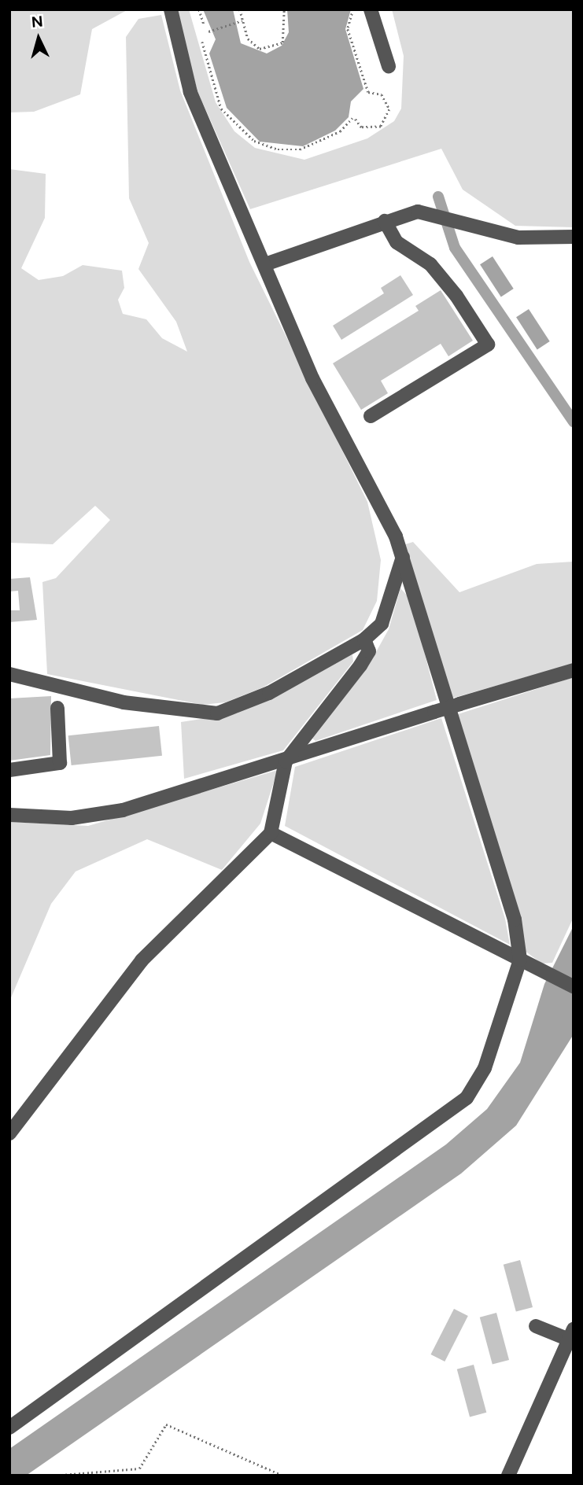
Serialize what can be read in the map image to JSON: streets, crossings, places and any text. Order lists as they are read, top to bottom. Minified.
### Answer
{"north":"top"}
